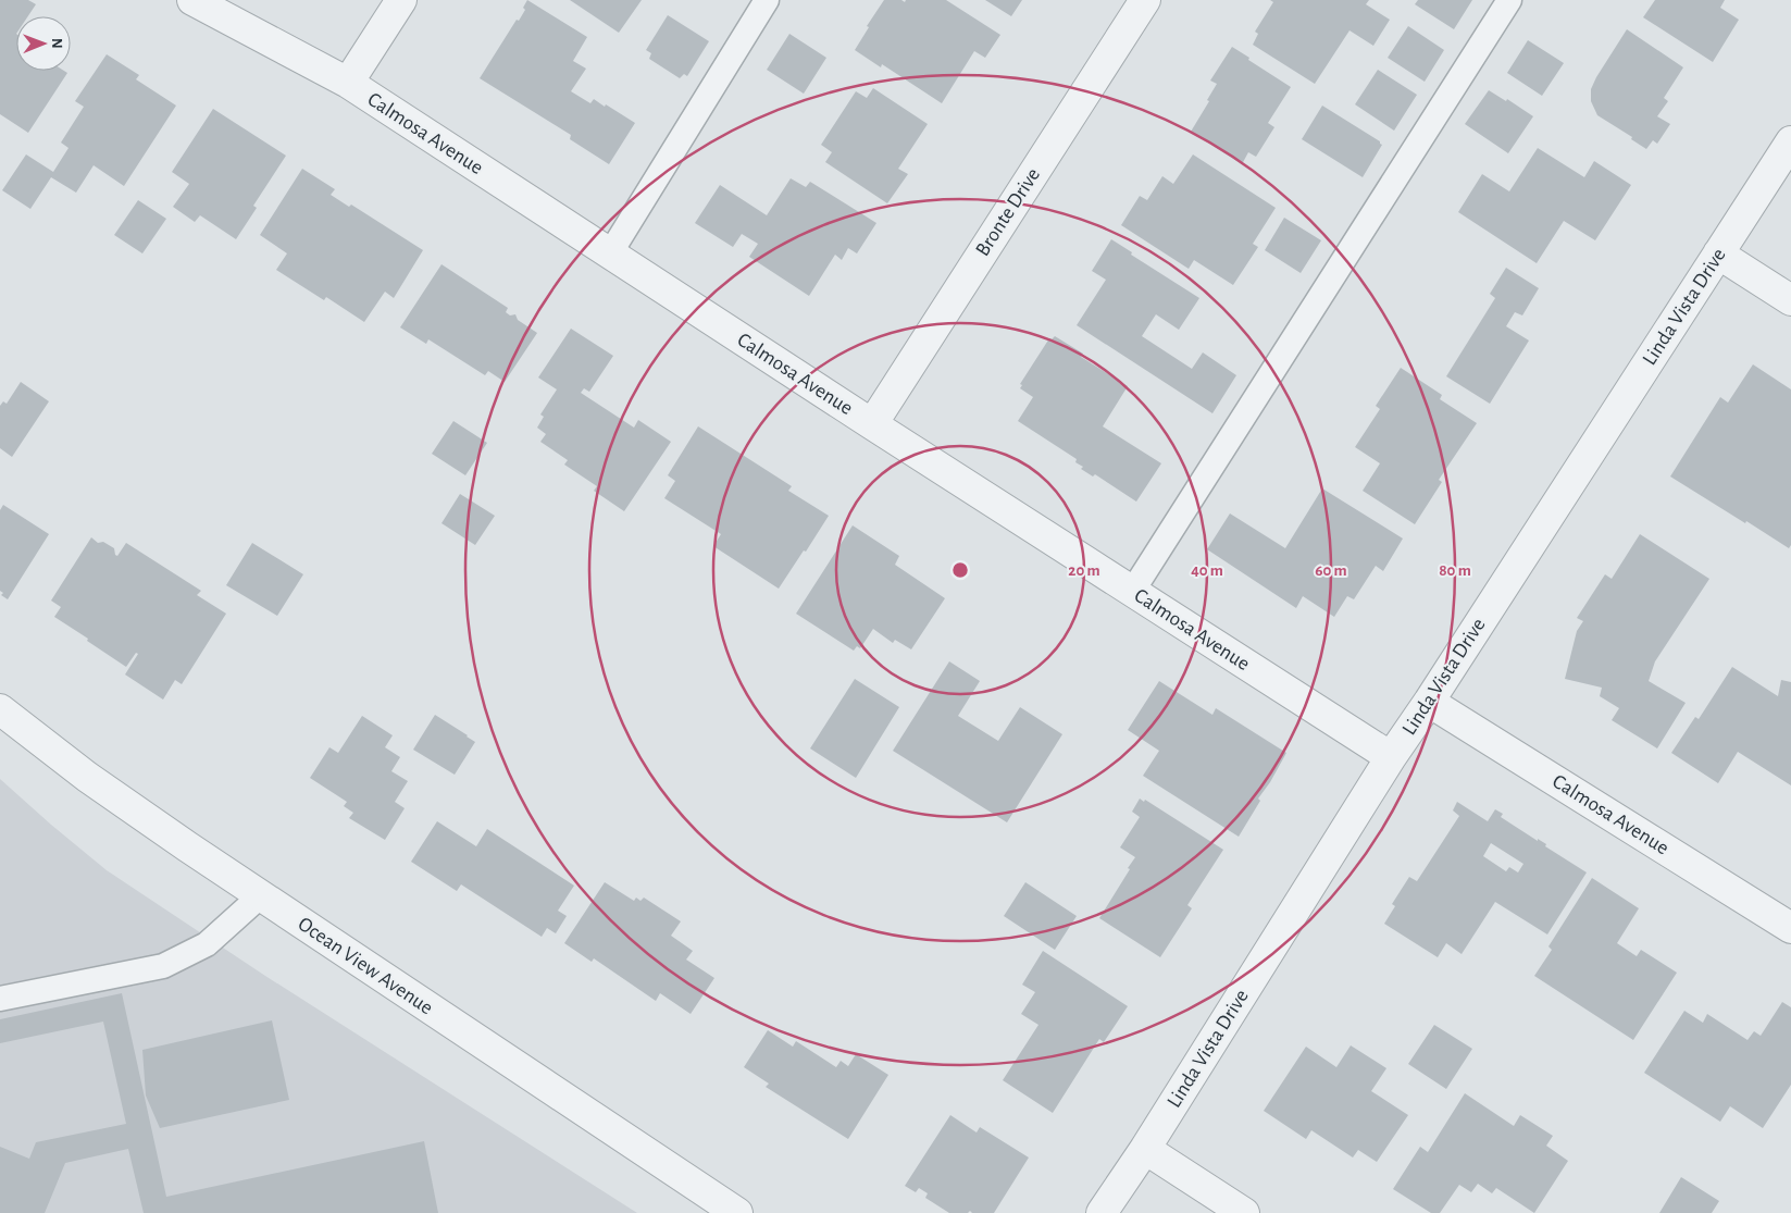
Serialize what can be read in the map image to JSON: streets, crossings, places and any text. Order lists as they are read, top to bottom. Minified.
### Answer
{"streets":{"street":["Calmosa Avenue","Bronte Drive","Linda Vista Drive","Ocean View Avenue"]},"crossings":[["Calmosa Avenue","Bronte Drive"],["Calmosa Avenue","Linda Vista Drive"]],"north":"right","rings":["20 m","40 m","60 m","80 m"]}
